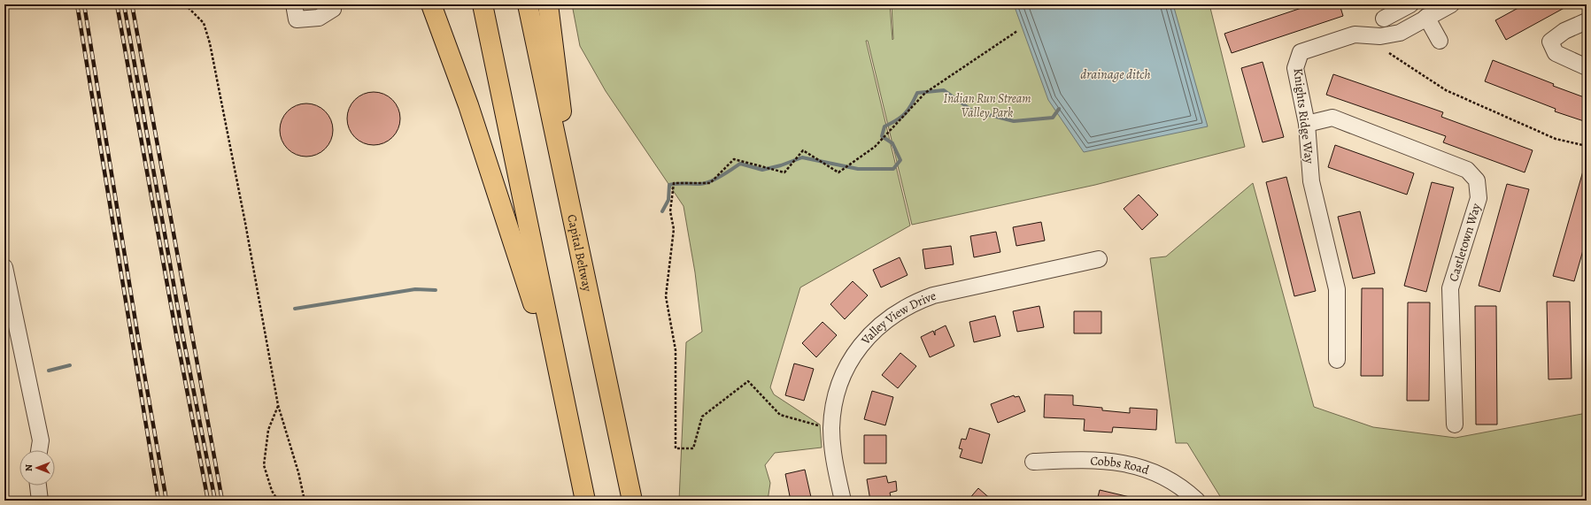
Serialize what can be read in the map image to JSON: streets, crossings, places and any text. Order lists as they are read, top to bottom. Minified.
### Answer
{"streets":{"highway":["Capital Beltway"],"street":["Knights Ridge Way","Castletown Way","Valley View Drive","Cobbs Road"]},"crossings":[["Knights Ridge Way","Castletown Way"]],"water":["drainage ditch"],"parks":["Indian Run Stream Valley Park"],"north":"left"}
